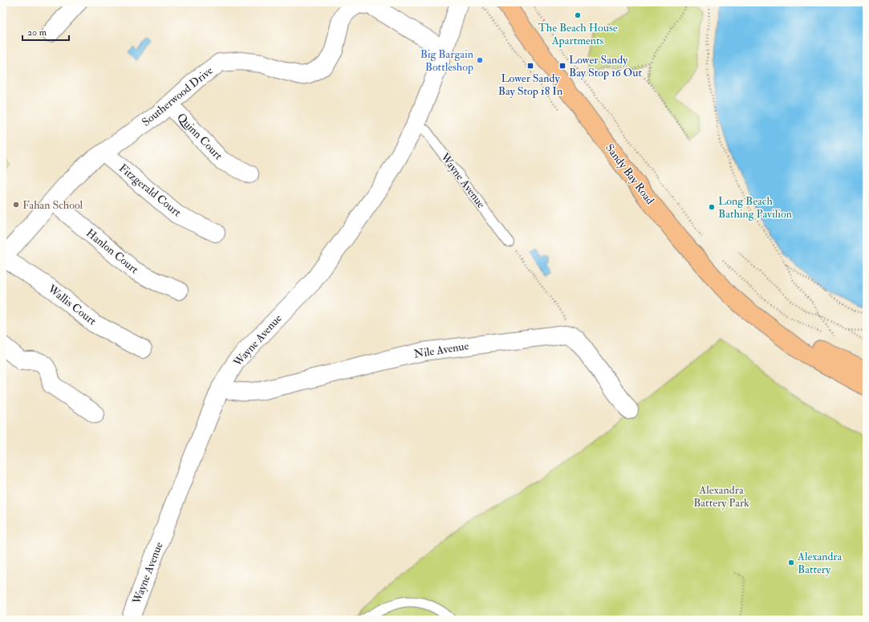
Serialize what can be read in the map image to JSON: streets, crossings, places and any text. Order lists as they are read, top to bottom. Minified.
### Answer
{"streets":{"main road":["Sandy Bay Road"],"street":["Southerwood Drive","Quinn Court","Wayne Avenue","Fitzgerald Court","Hanlon Court","Wallis Court","Nile Avenue"]},"crossings":[["Southerwood Drive","Quinn Court"],["Southerwood Drive","Wayne Avenue"],["Southerwood Drive","Fitzgerald Court"],["Southerwood Drive","Hanlon Court"],["Southerwood Drive","Wallis Court"],["Wayne Avenue","Nile Avenue"]],"parks":["Alexandra Battery Park"],"places":{"other":["The Beach House Apartments","Big Bargain Bottleshop","Fahan School","Long Beach Bathing Pavilion","Alexandra Battery"],"transit":["Lower Sandy Bay Stop 18 In","Lower Sandy Bay Stop 16 Out"]},"scale_bar":"20 m"}
